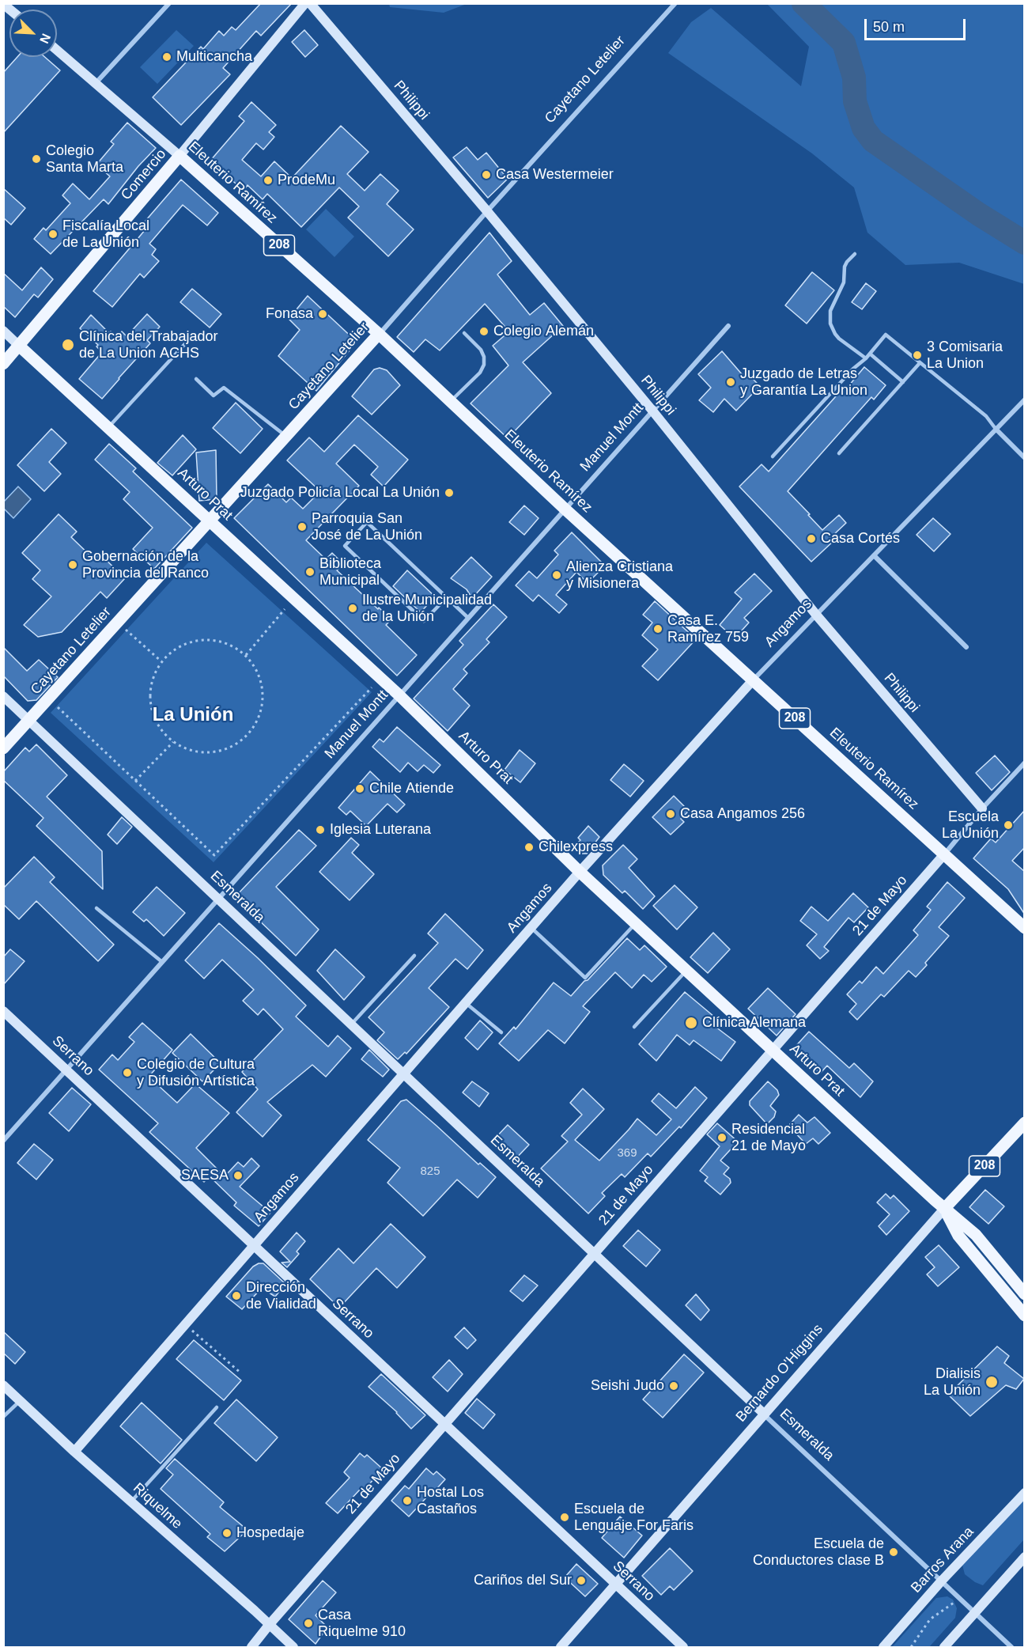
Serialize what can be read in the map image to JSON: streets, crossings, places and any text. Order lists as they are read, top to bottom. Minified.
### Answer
{"streets":{"main road":["Cayetano Letelier","Comercio","Eleuterio Ramírez","208","Arturo Prat","Bernardo O'Higgins"],"street":["Philippi","Manuel Montt","Angamos","Esmeralda","21 de Mayo","Serrano","Riquelme","Barros Arana"]},"crossings":[["Cayetano Letelier","Philippi"],["Cayetano Letelier","Eleuterio Ramírez"],["Cayetano Letelier","Arturo Prat"],["Cayetano Letelier","Esmeralda"],["Philippi","Manuel Montt"],["Philippi","Angamos"],["Philippi","21 de Mayo"],["Comercio","Eleuterio Ramírez"],["Comercio","Arturo Prat"],["Eleuterio Ramírez","Manuel Montt"],["Eleuterio Ramírez","Angamos"],["Eleuterio Ramírez","21 de Mayo"],["Manuel Montt","Arturo Prat"],["Manuel Montt","Esmeralda"],["Manuel Montt","Serrano"],["Arturo Prat","Angamos"],["Arturo Prat","21 de Mayo"],["Arturo Prat","Bernardo O'Higgins"],["Angamos","Esmeralda"],["Angamos","Serrano"],["Angamos","Riquelme"],["Esmeralda","21 de Mayo"],["Esmeralda","Bernardo O'Higgins"],["Esmeralda","Barros Arana"],["21 de Mayo","Serrano"],["21 de Mayo","Riquelme"],["Serrano","Bernardo O'Higgins"]],"districts":["La Unión"],"places":["Multicancha","Colegio Santa Marta","Casa Westermeier","ProdeMu","Fiscalía Local de La Unión","Fonasa","Colegio Alemán","Clínica del Trabajador de La Union ACHS","3 Comisaria La Union","Juzgado de Letras y Garantía La Union","Juzgado Policía Local La Unión","Parroquia San José de La Unión","Casa Cortés","Gobernación de la Provincia del Ranco","Biblioteca Municipal","Alienza Cristiana y Misionera","Ilustre Municipalidad de la Unión","Casa E. Ramírez 759","Chile Atiende","Casa Angamos 256","Escuela La Unión","Iglesia Luterana","Chilexpress","Clínica Alemana","Colegio de Cultura y Difusión Artística","Residencial 21 de Mayo","SAESA","Dirección de Vialidad","Dialisis La Unión","Seishi Judo","Hostal Los Castaños","Escuela de Lenguaje For Faris","Hospedaje","Escuela de Conductores clase B","Cariños del Sur","Casa Riquelme 910"],"house_numbers":["369","825"],"scale_bar":"50 m","north":"bottom right"}
